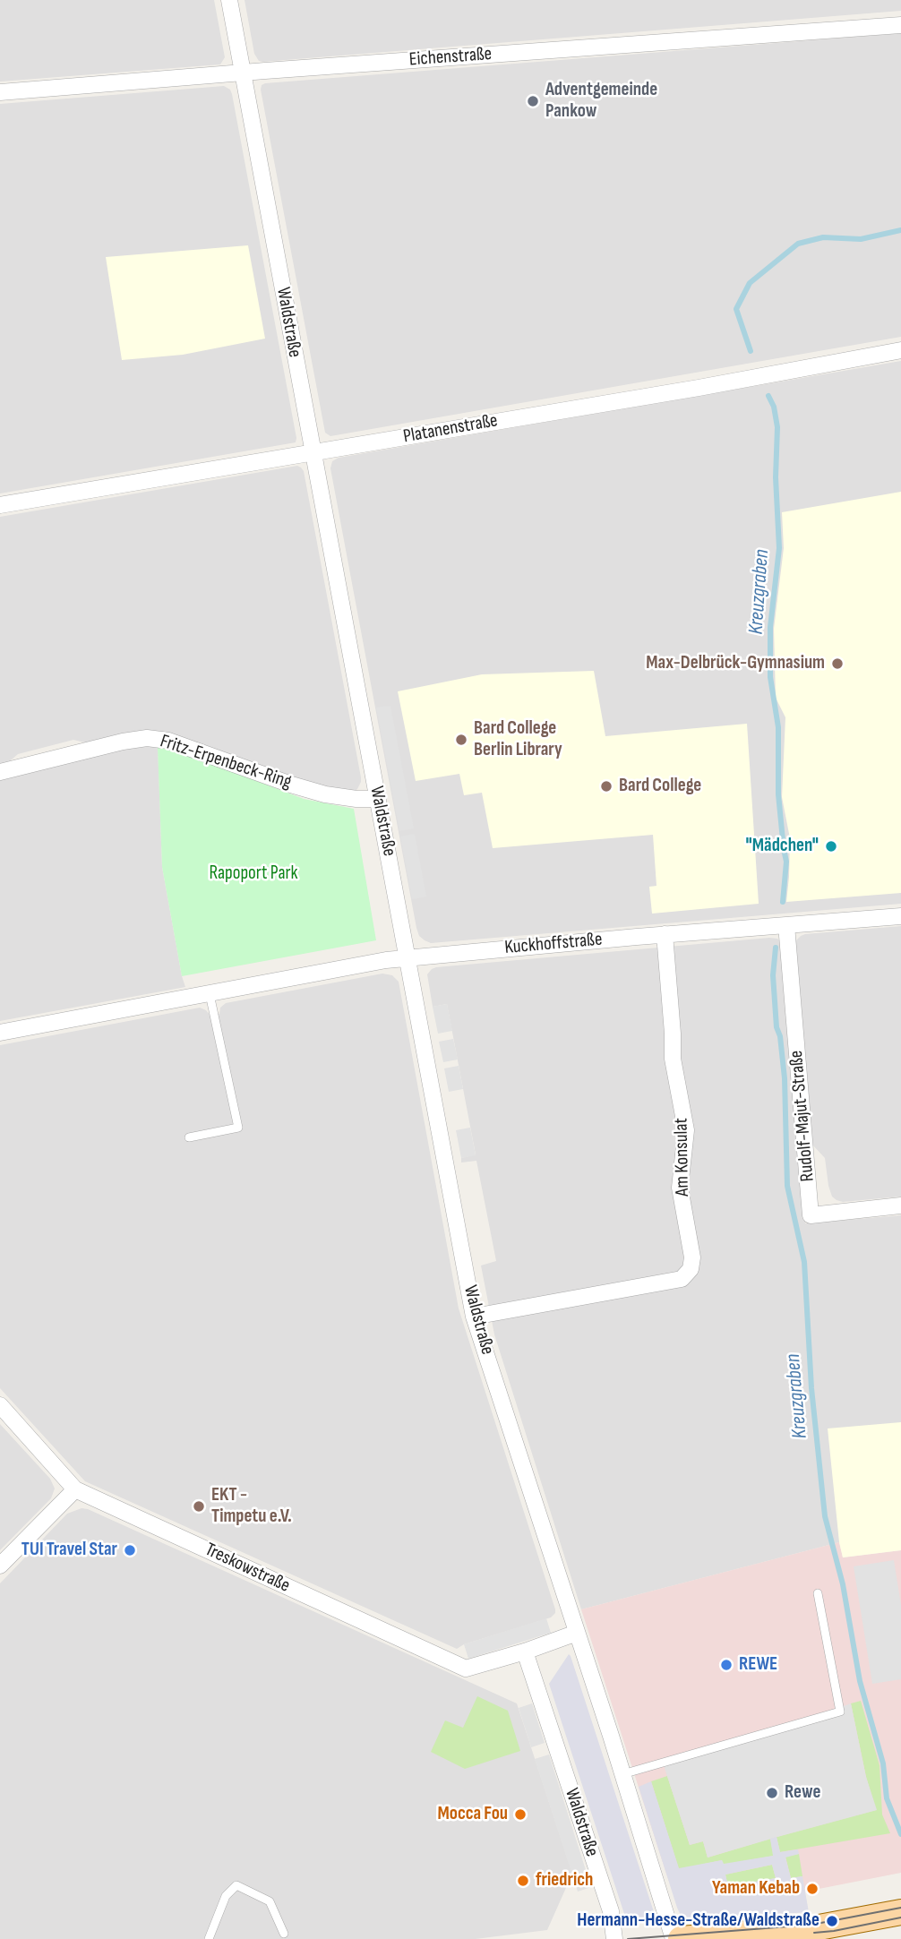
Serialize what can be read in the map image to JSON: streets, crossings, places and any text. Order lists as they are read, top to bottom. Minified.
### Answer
{"streets":{"street":["Eichenstraße","Waldstraße","Platanenstraße","Fritz-Erpenbeck-Ring","Kuckhoffstraße","Rudolf-Majut-Straße","Am Konsulat","Treskowstraße"]},"crossings":[["Eichenstraße","Waldstraße"],["Waldstraße","Platanenstraße"],["Waldstraße","Fritz-Erpenbeck-Ring"],["Waldstraße","Kuckhoffstraße"],["Waldstraße","Am Konsulat"],["Waldstraße","Treskowstraße"],["Kuckhoffstraße","Rudolf-Majut-Straße"],["Kuckhoffstraße","Am Konsulat"]],"water":["Kreuzgraben"],"parks":["Rapoport Park"],"places":["Adventgemeinde Pankow","Max-Delbrück-Gymnasium","Bard College Berlin Library","Bard College","\"Mädchen\"","EKT - Timpetu e.V.","TUI Travel Star","REWE","Rewe","Mocca Fou","friedrich","Yaman Kebab","Hermann-Hesse-Straße/Waldstraße"]}
